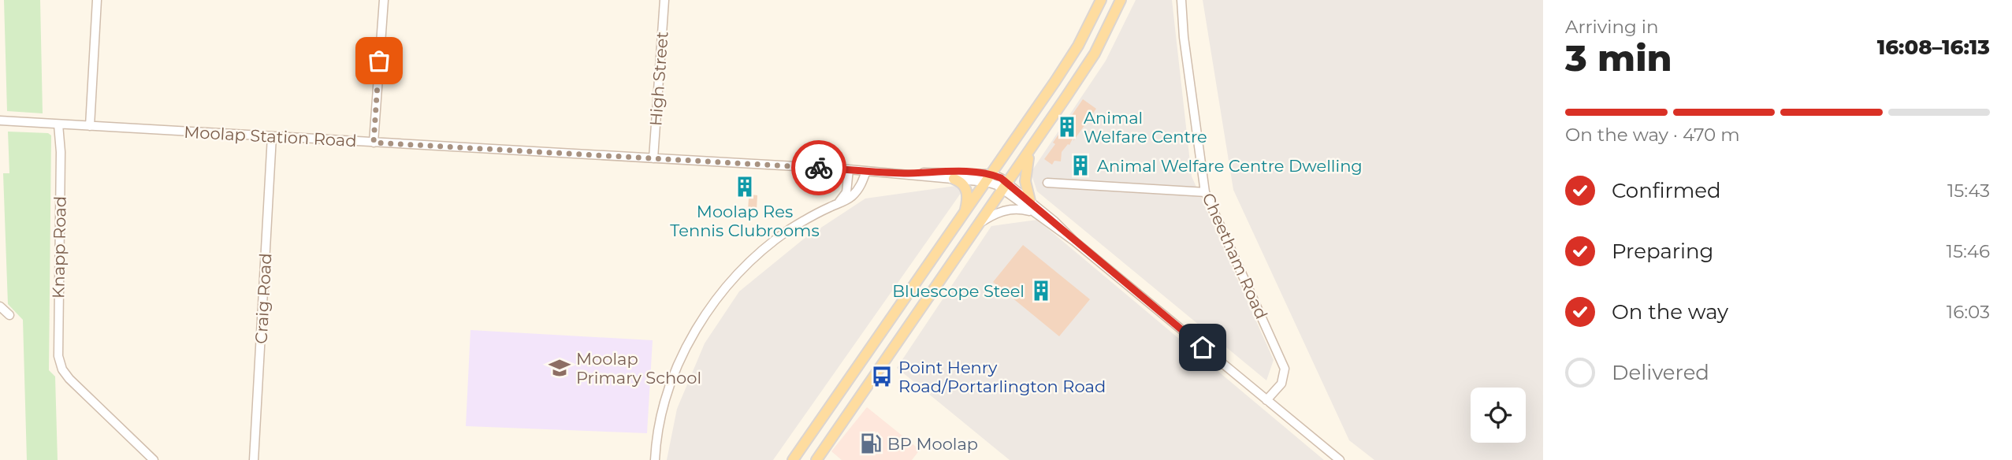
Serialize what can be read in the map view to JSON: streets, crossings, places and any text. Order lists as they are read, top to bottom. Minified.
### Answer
{"streets":{"street":["High Street","Moolap Station Road","Knapp Road","Cheetham Road","Craig Road"]},"crossings":[["High Street","Moolap Station Road"],["Moolap Station Road","Knapp Road"],["Moolap Station Road","Craig Road"]],"places":{"building":["Animal Welfare Centre","Animal Welfare Centre Dwelling","Moolap Res Tennis Clubrooms","Bluescope Steel"],"school or university":["Moolap Primary School"],"bus stop":["Point Henry Road/Portarlington Road"],"fuel station":["BP Moolap"]},"page":{"heading":["3 min","Arriving in","16:08–16:13"],"bar":"On the way · 470 m","list":[["Confirmed","15:43"],["Preparing","15:46"],["On the way","16:03"],"Delivered"]}}
